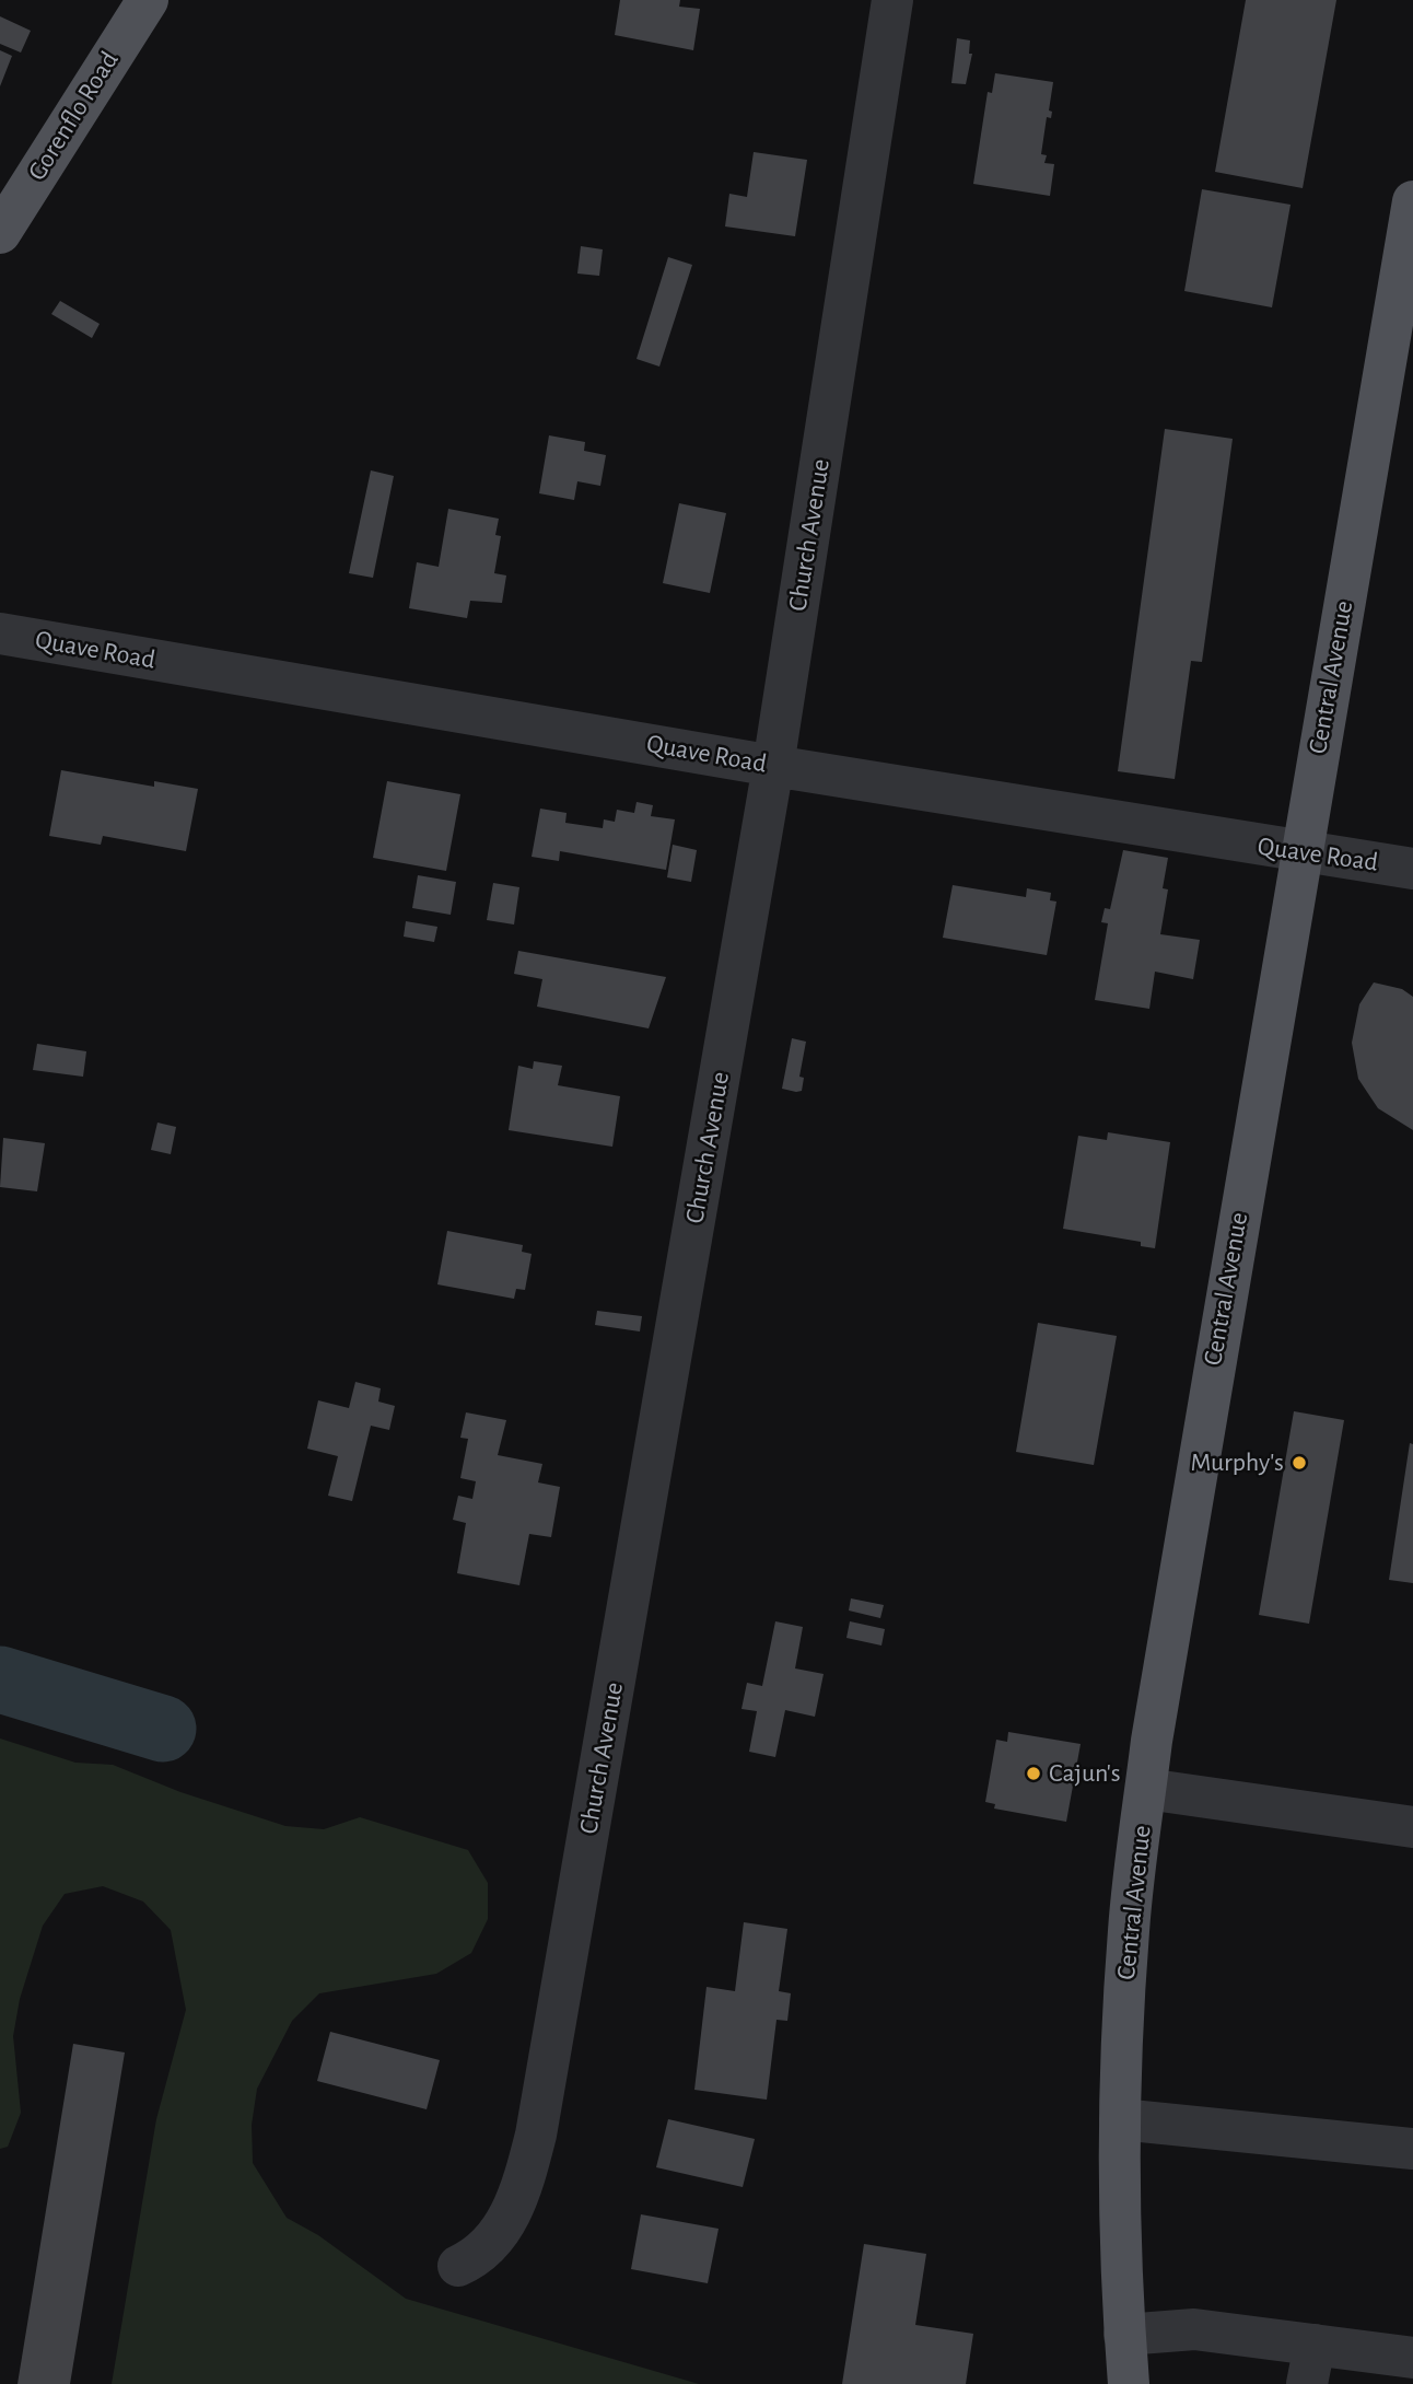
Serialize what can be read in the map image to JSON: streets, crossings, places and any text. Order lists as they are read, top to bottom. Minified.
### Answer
{"streets":{"main road":["Gorenflo Road","Central Avenue"],"street":["Church Avenue","Quave Road"]},"crossings":[["Church Avenue","Quave Road"],["Quave Road","Central Avenue"]],"places":["Murphy's","Cajun's"]}
